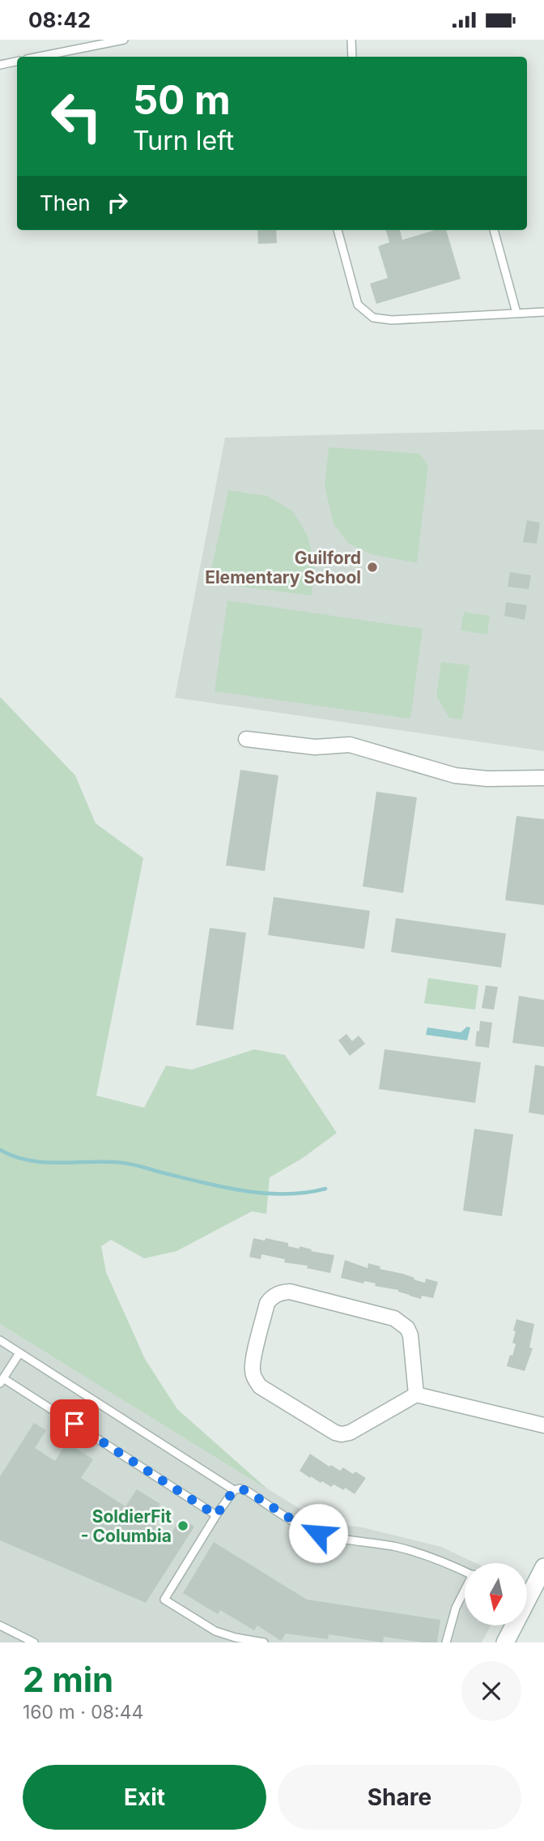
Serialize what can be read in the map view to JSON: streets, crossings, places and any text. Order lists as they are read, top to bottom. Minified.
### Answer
{"places":["Guilford Elementary School","SoldierFit - Columbia"],"north":"bottom","page":{"status":"08:42","turn":["50 m","Turn left"],"then":"Then","heading":["2 min","160 m · 08:44"],"buttons":["Exit","Share"]}}
